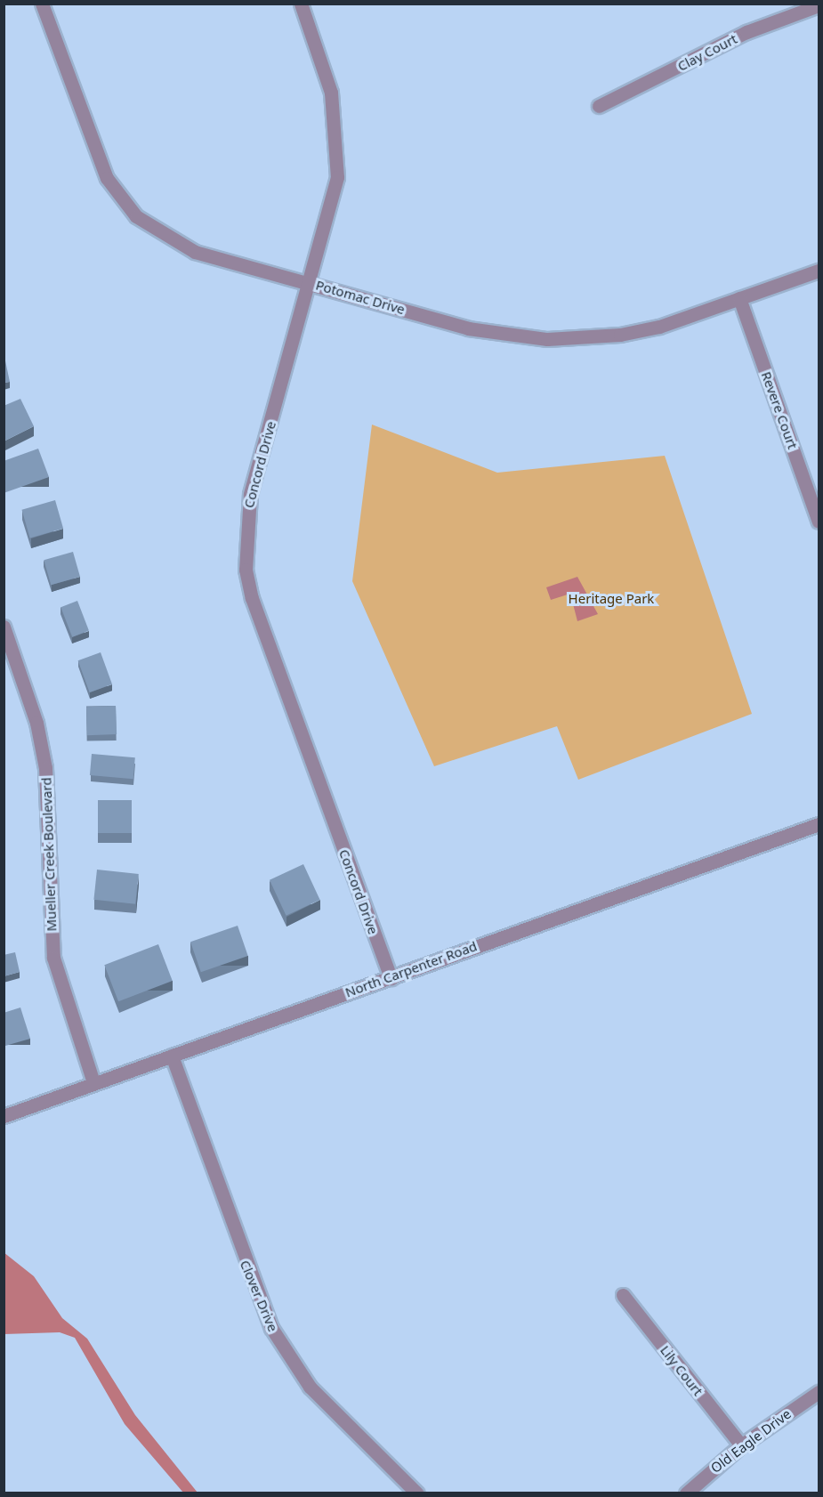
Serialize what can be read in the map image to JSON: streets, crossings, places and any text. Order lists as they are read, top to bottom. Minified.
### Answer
{"streets":{"street":["Clay Court","Potomac Drive","Revere Court","Concord Drive","Mueller Creek Boulevard","North Carpenter Road","Clover Drive","Lily Court","Old Eagle Drive"]},"crossings":[["Potomac Drive","Revere Court"],["Potomac Drive","Concord Drive"],["Concord Drive","North Carpenter Road"],["Mueller Creek Boulevard","North Carpenter Road"],["North Carpenter Road","Clover Drive"],["Lily Court","Old Eagle Drive"]],"parks":["Heritage Park"]}
